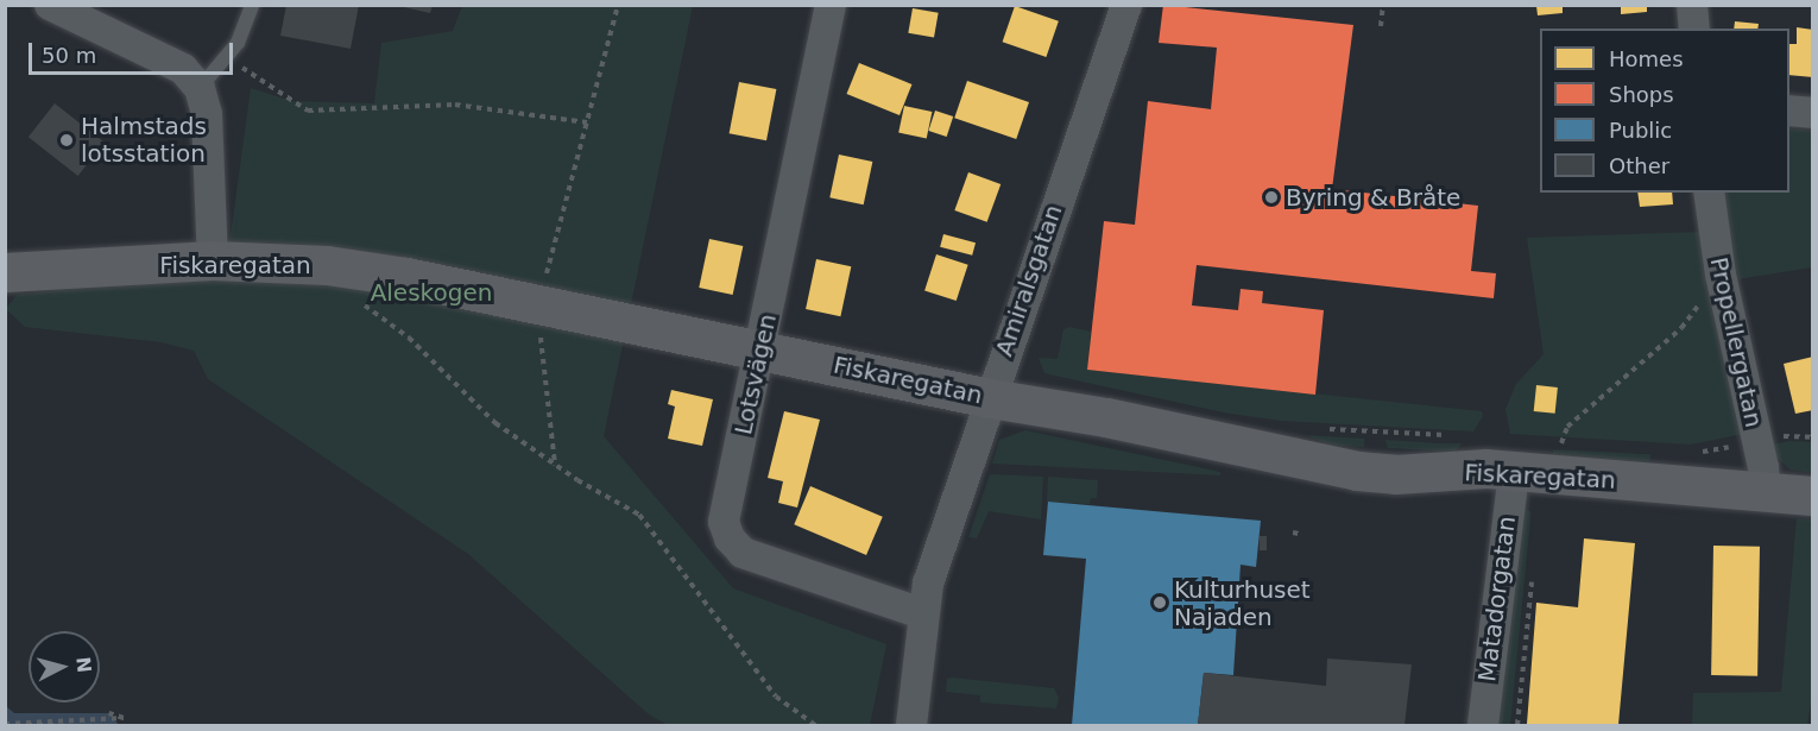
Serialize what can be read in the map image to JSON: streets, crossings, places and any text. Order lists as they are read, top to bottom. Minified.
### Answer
{"streets":{"street":["Fiskaregatan","Amiralsgatan","Propellergatan","Lotsvägen","Matadorgatan"]},"crossings":[["Fiskaregatan","Amiralsgatan"],["Fiskaregatan","Propellergatan"],["Fiskaregatan","Lotsvägen"],["Fiskaregatan","Matadorgatan"],["Amiralsgatan","Lotsvägen"]],"parks":["Aleskogen"],"places":["Halmstads lotsstation","Byring & Bråte","Kulturhuset Najaden"],"legend":["Homes","Shops","Public","Other"],"scale_bar":"50 m","north":"right"}
